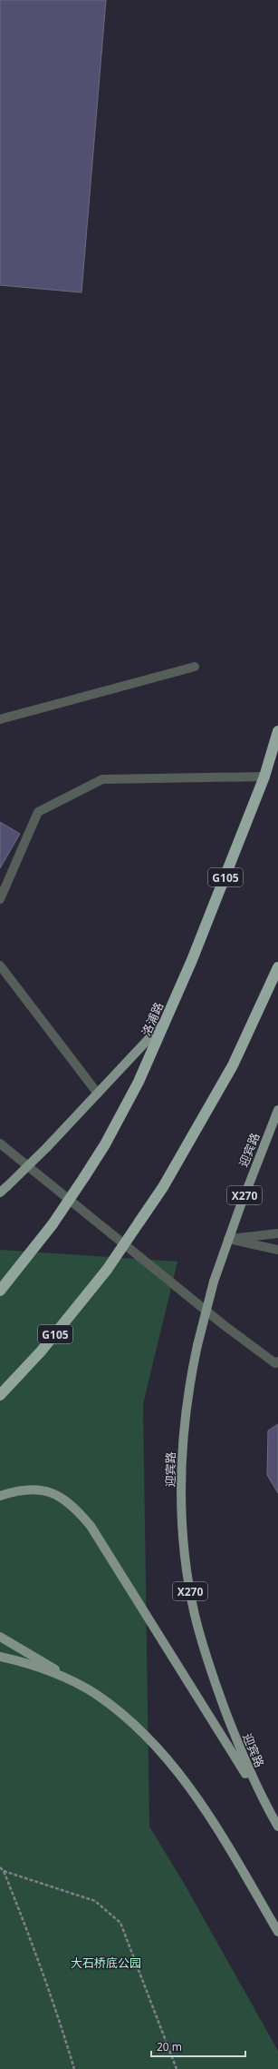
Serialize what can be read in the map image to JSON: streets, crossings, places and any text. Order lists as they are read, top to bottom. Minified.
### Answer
{"streets":{"highway":["G105","洛浦路"],"main road":["迎宾路","X270"]},"parks":["大石桥底公园"],"scale_bar":"20 m"}
